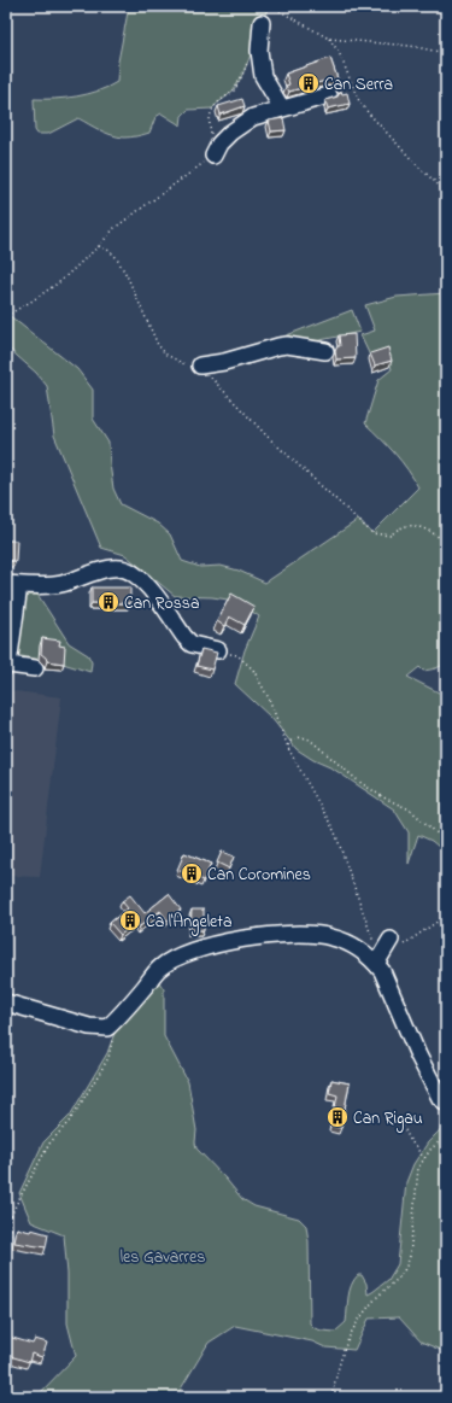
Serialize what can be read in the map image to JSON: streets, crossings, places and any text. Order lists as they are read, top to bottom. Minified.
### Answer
{"parks":["les Gavarres"],"places":{"building":["Can Serra","Can Rossa","Can Coromines","Ca l'Angeleta","Can Rigau"]}}
